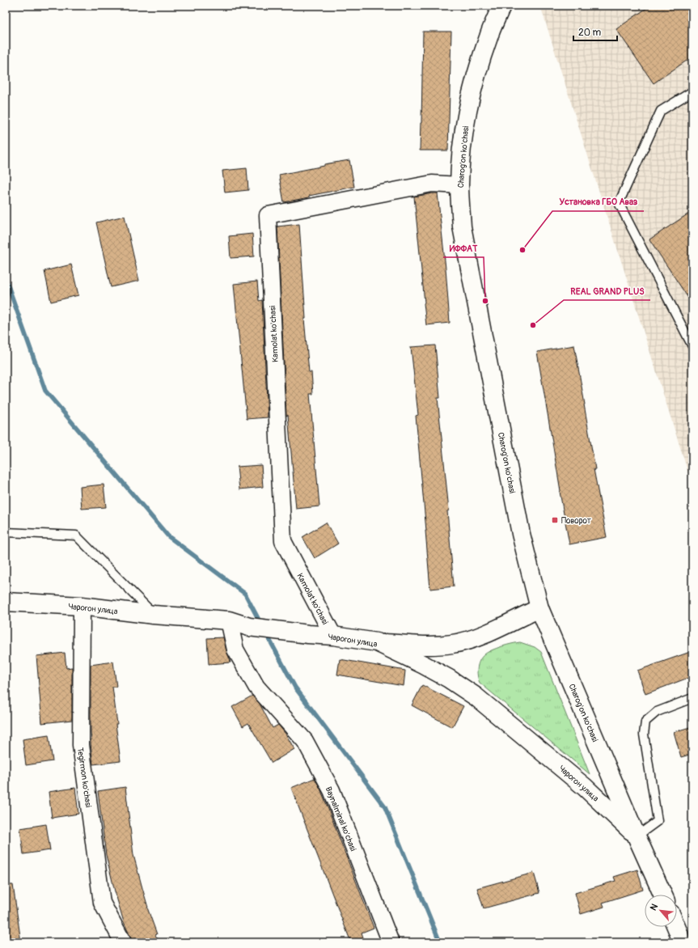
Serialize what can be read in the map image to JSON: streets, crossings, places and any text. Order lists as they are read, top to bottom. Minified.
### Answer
{"streets":{"main road":["Charog'on ko'chasi","Чарогон улица"],"street":["Kamolat ko'chasi","Tegirmon ko'chasi","Baynalminal ko'chasi"]},"crossings":[["Charog'on ko'chasi","Kamolat ko'chasi"],["Charog'on ko'chasi","Чарогон улица"],["Kamolat ko'chasi","Чарогон улица"],["Чарогон улица","Tegirmon ko'chasi"],["Чарогон улица","Baynalminal ko'chasi"]],"places":{"other":["Установка ГБО Аваз","ИФФАТ","REAL GRAND PLUS"],"transit":["Поворот"]},"scale_bar":"20 m","north":"top left"}
